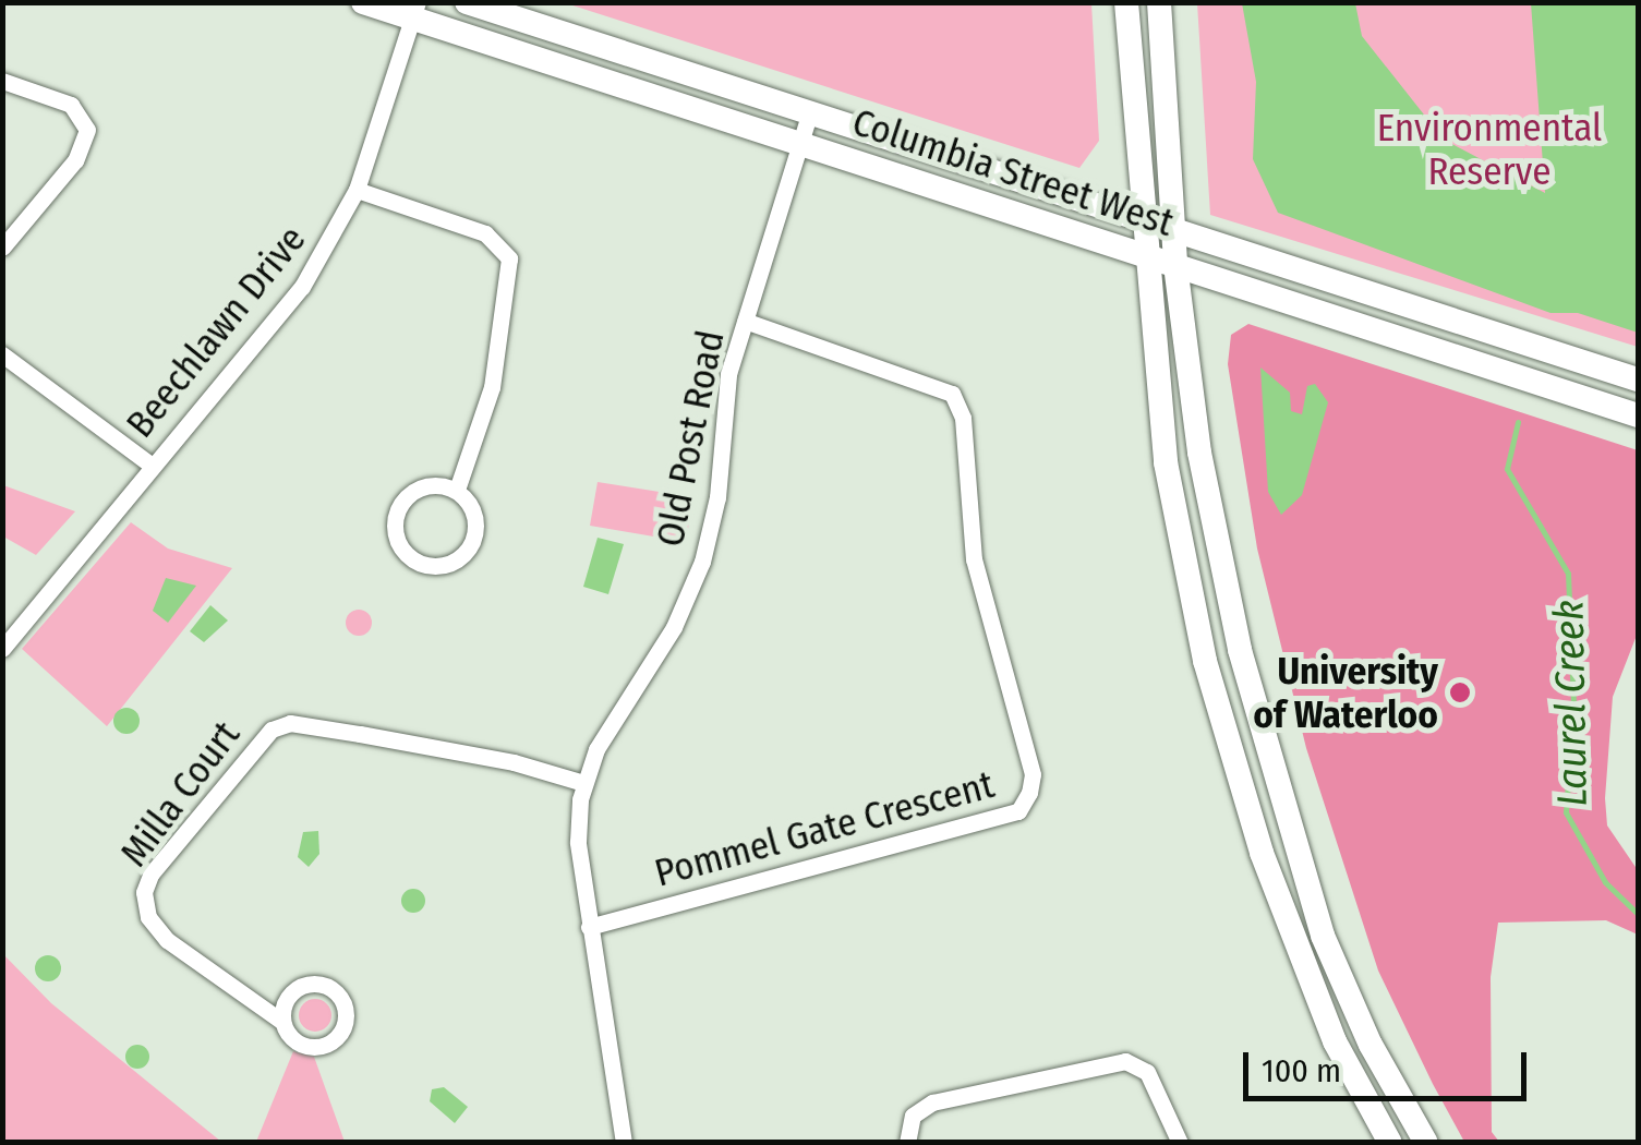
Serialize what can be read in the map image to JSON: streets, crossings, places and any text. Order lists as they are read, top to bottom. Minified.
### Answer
{"streets":{"main road":["Columbia Street West"],"street":["Beechlawn Drive","Old Post Road","Milla Court","Pommel Gate Crescent"]},"crossings":[["Columbia Street West","Beechlawn Drive"],["Columbia Street West","Old Post Road"],["Old Post Road","Milla Court"],["Old Post Road","Pommel Gate Crescent"]],"water":["Laurel Creek"],"parks":["Environmental Reserve"],"places":["University of Waterloo"],"scale_bar":"100 m"}
